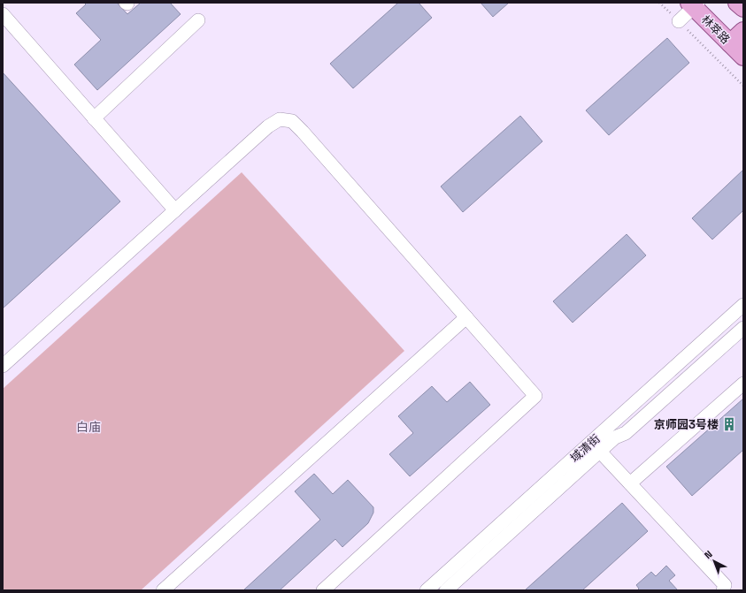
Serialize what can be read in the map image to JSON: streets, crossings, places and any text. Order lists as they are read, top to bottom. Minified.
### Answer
{"streets":{"main road":["林萃路"],"street":["域清街"]},"districts":["白庙"],"places":{"building":["京师园3号楼"]},"north":"top left"}
